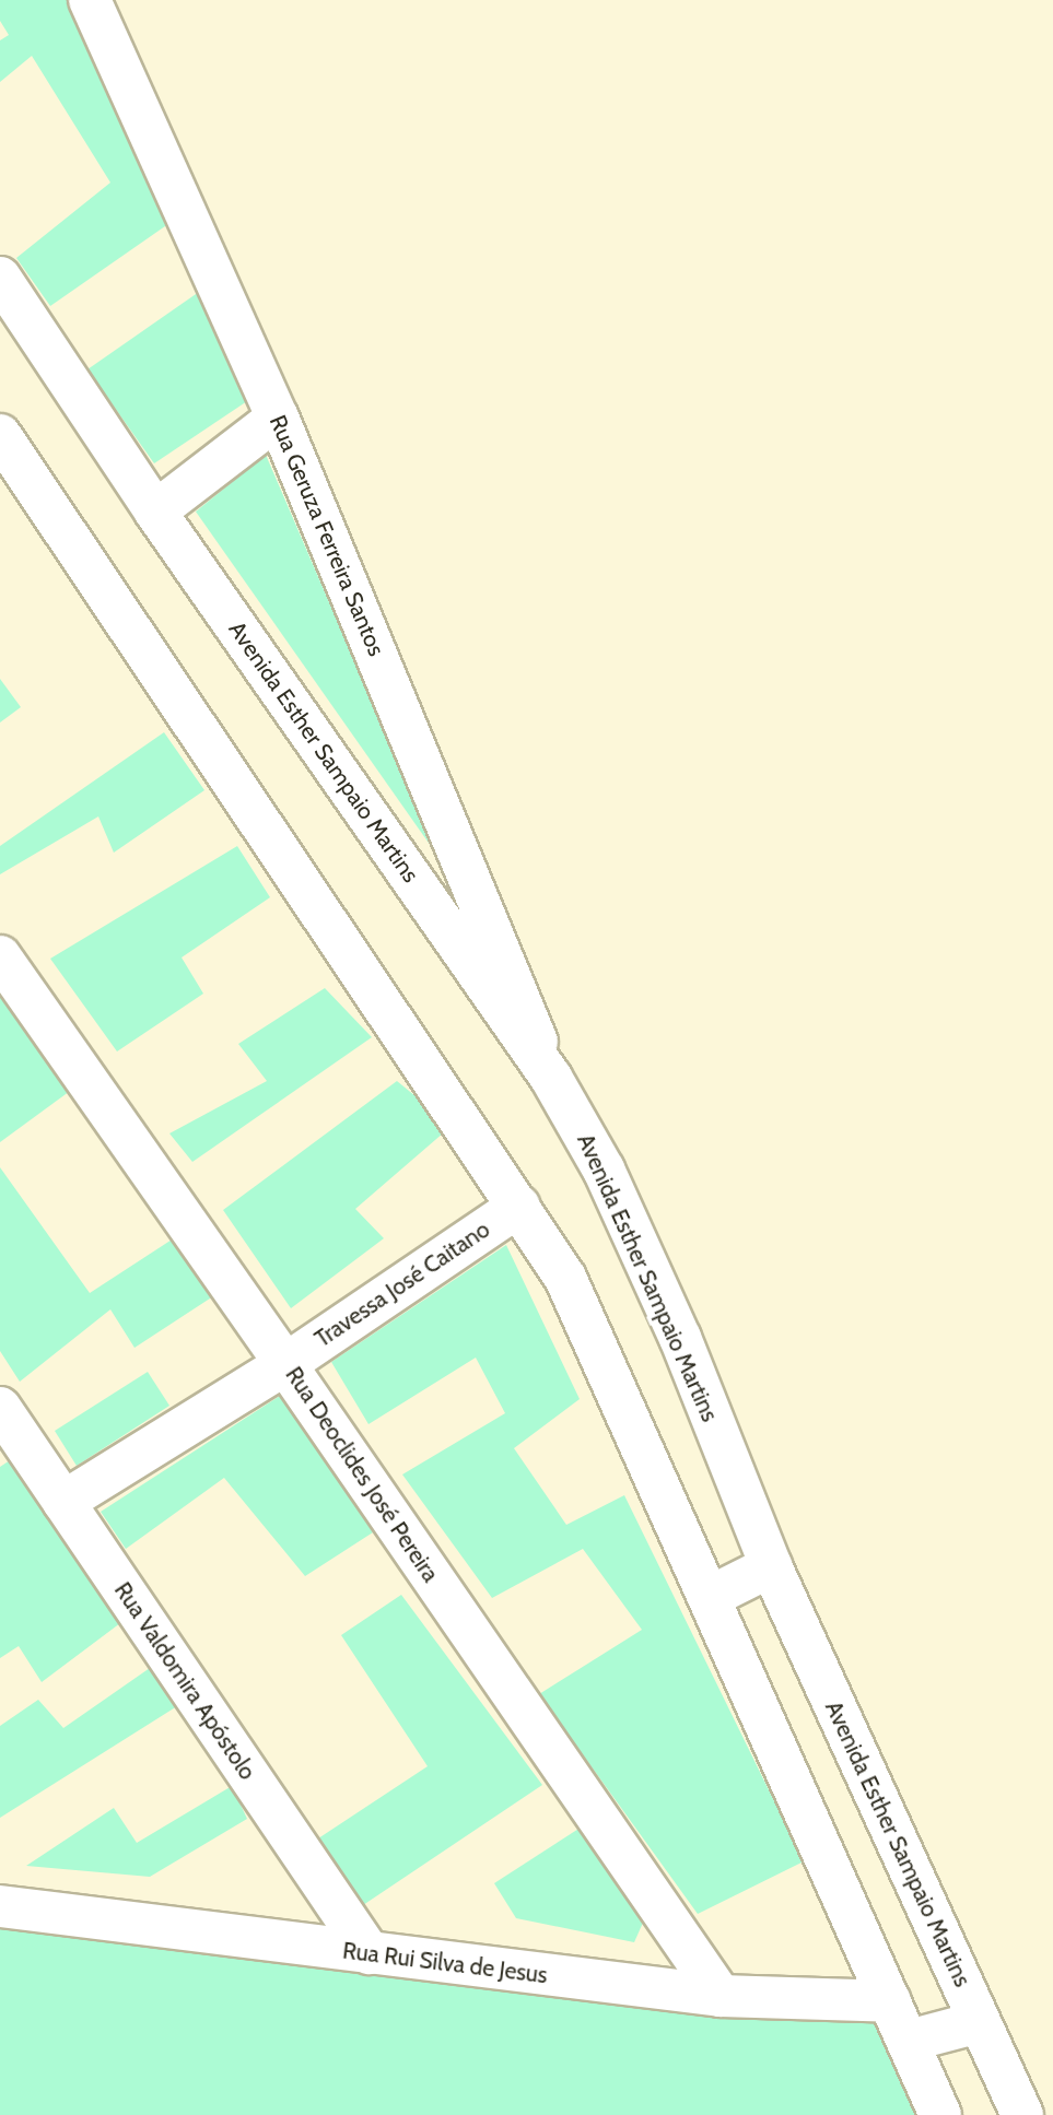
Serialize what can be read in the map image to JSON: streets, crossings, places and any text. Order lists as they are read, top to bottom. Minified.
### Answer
{"streets":{"street":["Rua Geruza Ferreira Santos","Avenida Esther Sampaio Martins","Travessa José Caitano","Rua Deoclides José Pereira","Rua Valdomira Apóstolo","Rua Rui Silva de Jesus"]},"crossings":[["Rua Geruza Ferreira Santos","Avenida Esther Sampaio Martins"],["Travessa José Caitano","Rua Deoclides José Pereira"],["Travessa José Caitano","Rua Valdomira Apóstolo"],["Rua Deoclides José Pereira","Rua Rui Silva de Jesus"],["Rua Valdomira Apóstolo","Rua Rui Silva de Jesus"]]}
